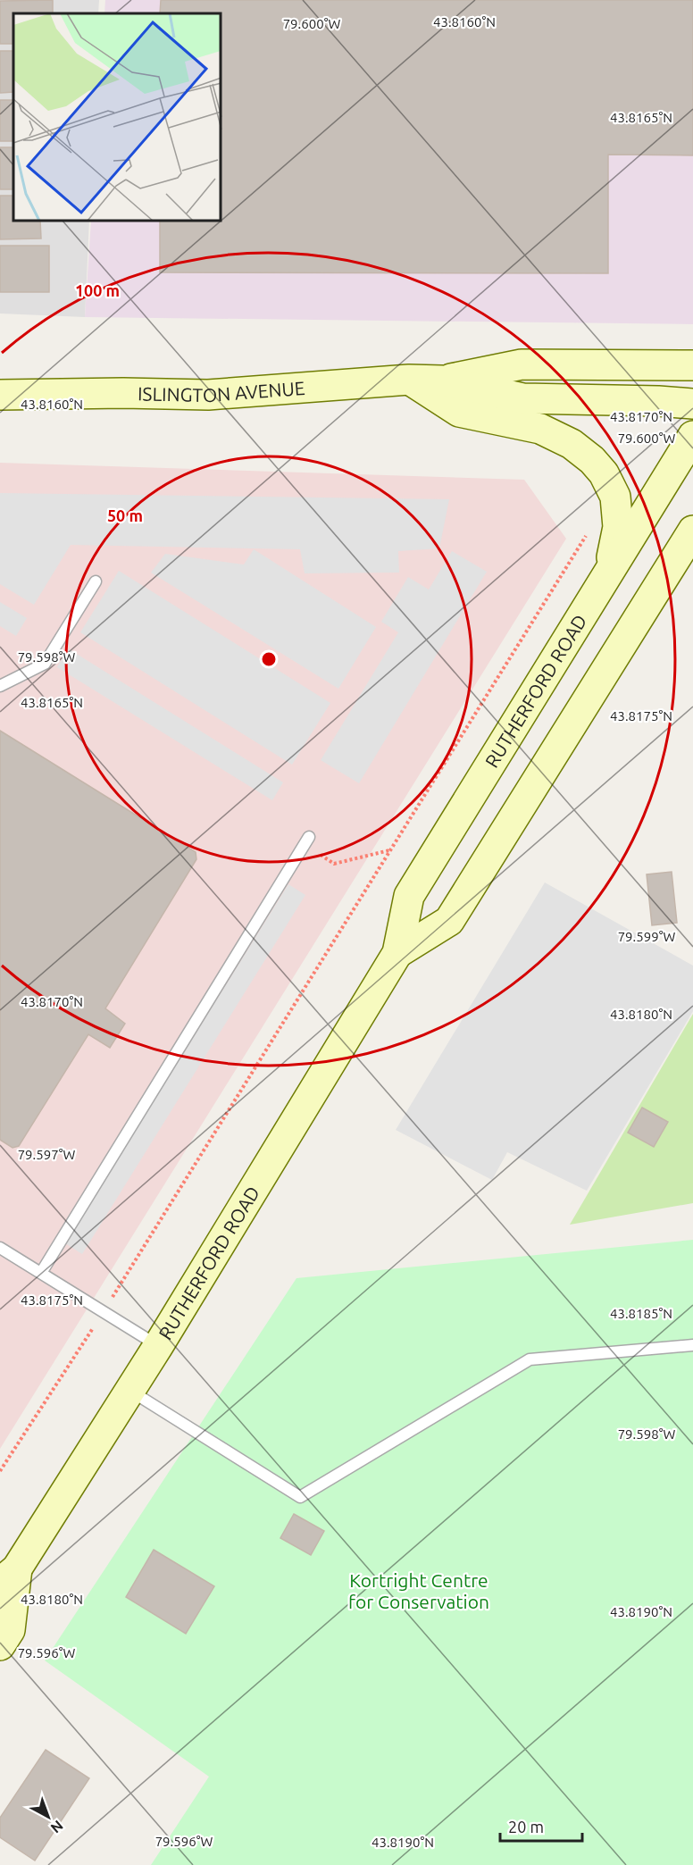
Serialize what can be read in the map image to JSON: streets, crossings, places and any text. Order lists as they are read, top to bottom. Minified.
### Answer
{"streets":{"main road":["ISLINGTON AVENUE","RUTHERFORD ROAD"]},"parks":["Kortright Centre for Conservation"],"scale_bar":"20 m","north":"bottom right","coordinates":["43.8160°N","79.600°W","43.8165°N","43.8170°N","79.598°W","43.8175°N","79.599°W","43.8180°N","79.597°W","43.8185°N","43.8190°N","79.596°W"],"rings":["100 m","50 m"]}
